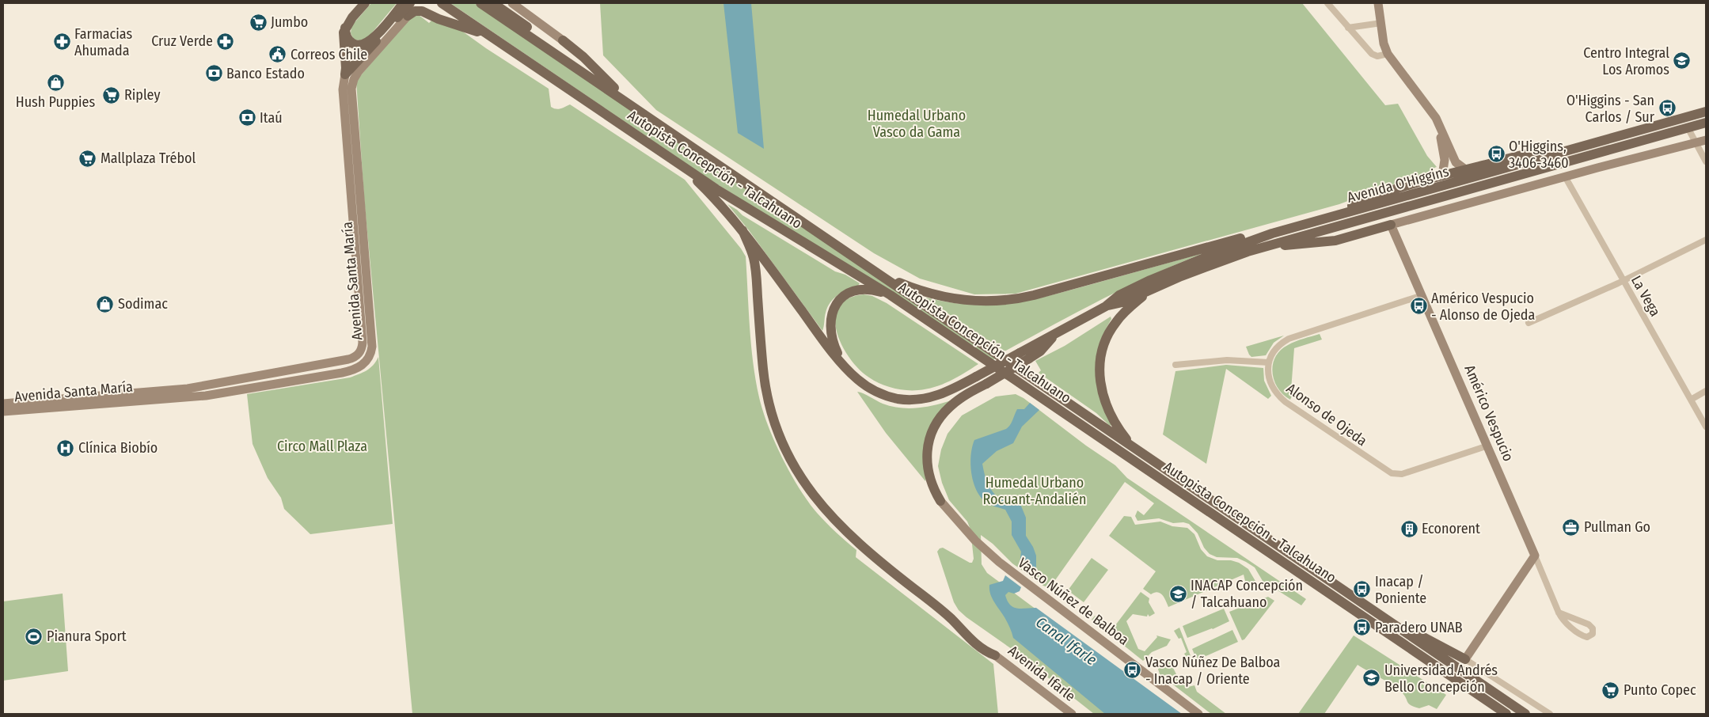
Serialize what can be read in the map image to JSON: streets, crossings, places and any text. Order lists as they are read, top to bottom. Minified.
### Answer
{"streets":{"main road":["Autopista Concepción - Talcahuano","Avenida O'Higgins"],"street":["Avenida Santa María","La Vega","Américo Vespucio","Alonso de Ojeda","Vasco Núñez de Balboa","Avenida Ifarle"]},"crossings":[["Américo Vespucio","Alonso de Ojeda"]],"water":["Canal Ifarle"],"parks":["Humedal Urbano Vasco da Gama","Circo Mall Plaza","Humedal Urbano Rocuant-Andalién"],"places":{"supermarket":["Jumbo","Ripley","Mallplaza Trébol","Punto Copec"],"pharmacy":["Cruz Verde","Farmacias Ahumada"],"public building":["Correos Chile"],"school or university":["Centro Integral Los Aromos","INACAP Concepción / Talcahuano","Universidad Andrés Bello Concepción"],"bank":["Banco Estado","Itaú"],"shop":["Hush Puppies","Sodimac"],"bus stop":["O'Higgins - San Carlos / Sur","O'Higgins, 3406-3460","Américo Vespucio - Alonso de Ojeda","Inacap / Poniente","Paradero UNAB","Vasco Núñez De Balboa - Inacap / Oriente"],"hospital":["Clínica Biobío"],"office":["Pullman Go"],"building":["Econorent"],"sports":["Pianura Sport"]}}
